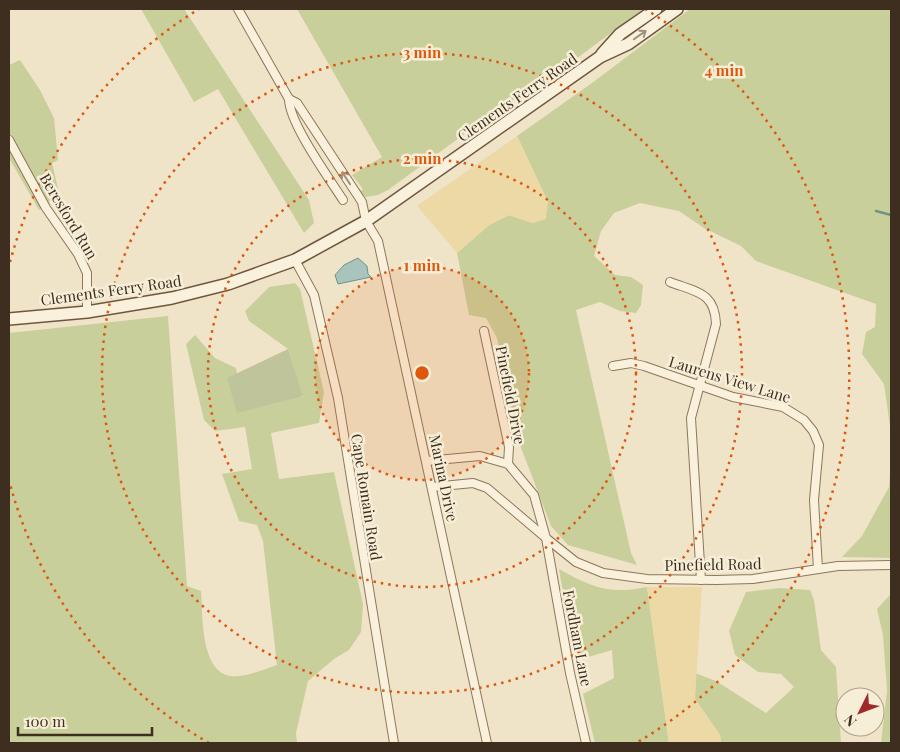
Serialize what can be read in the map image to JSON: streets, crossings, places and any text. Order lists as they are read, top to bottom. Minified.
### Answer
{"streets":{"main road":["Clements Ferry Road"],"street":["Beresford Run","Laurens View Lane","Pinefield Drive","Marina Drive","Cape Romain Road","Pinefield Road","Fordham Lane"]},"crossings":[["Clements Ferry Road","Beresford Run"],["Clements Ferry Road","Marina Drive"],["Clements Ferry Road","Cape Romain Road"],["Laurens View Lane","Pinefield Road"],["Marina Drive","Pinefield Road"],["Pinefield Road","Fordham Lane"]],"scale_bar":"100 m","north":"bottom left","rings":["3 min","4 min","2 min","1 min"]}
